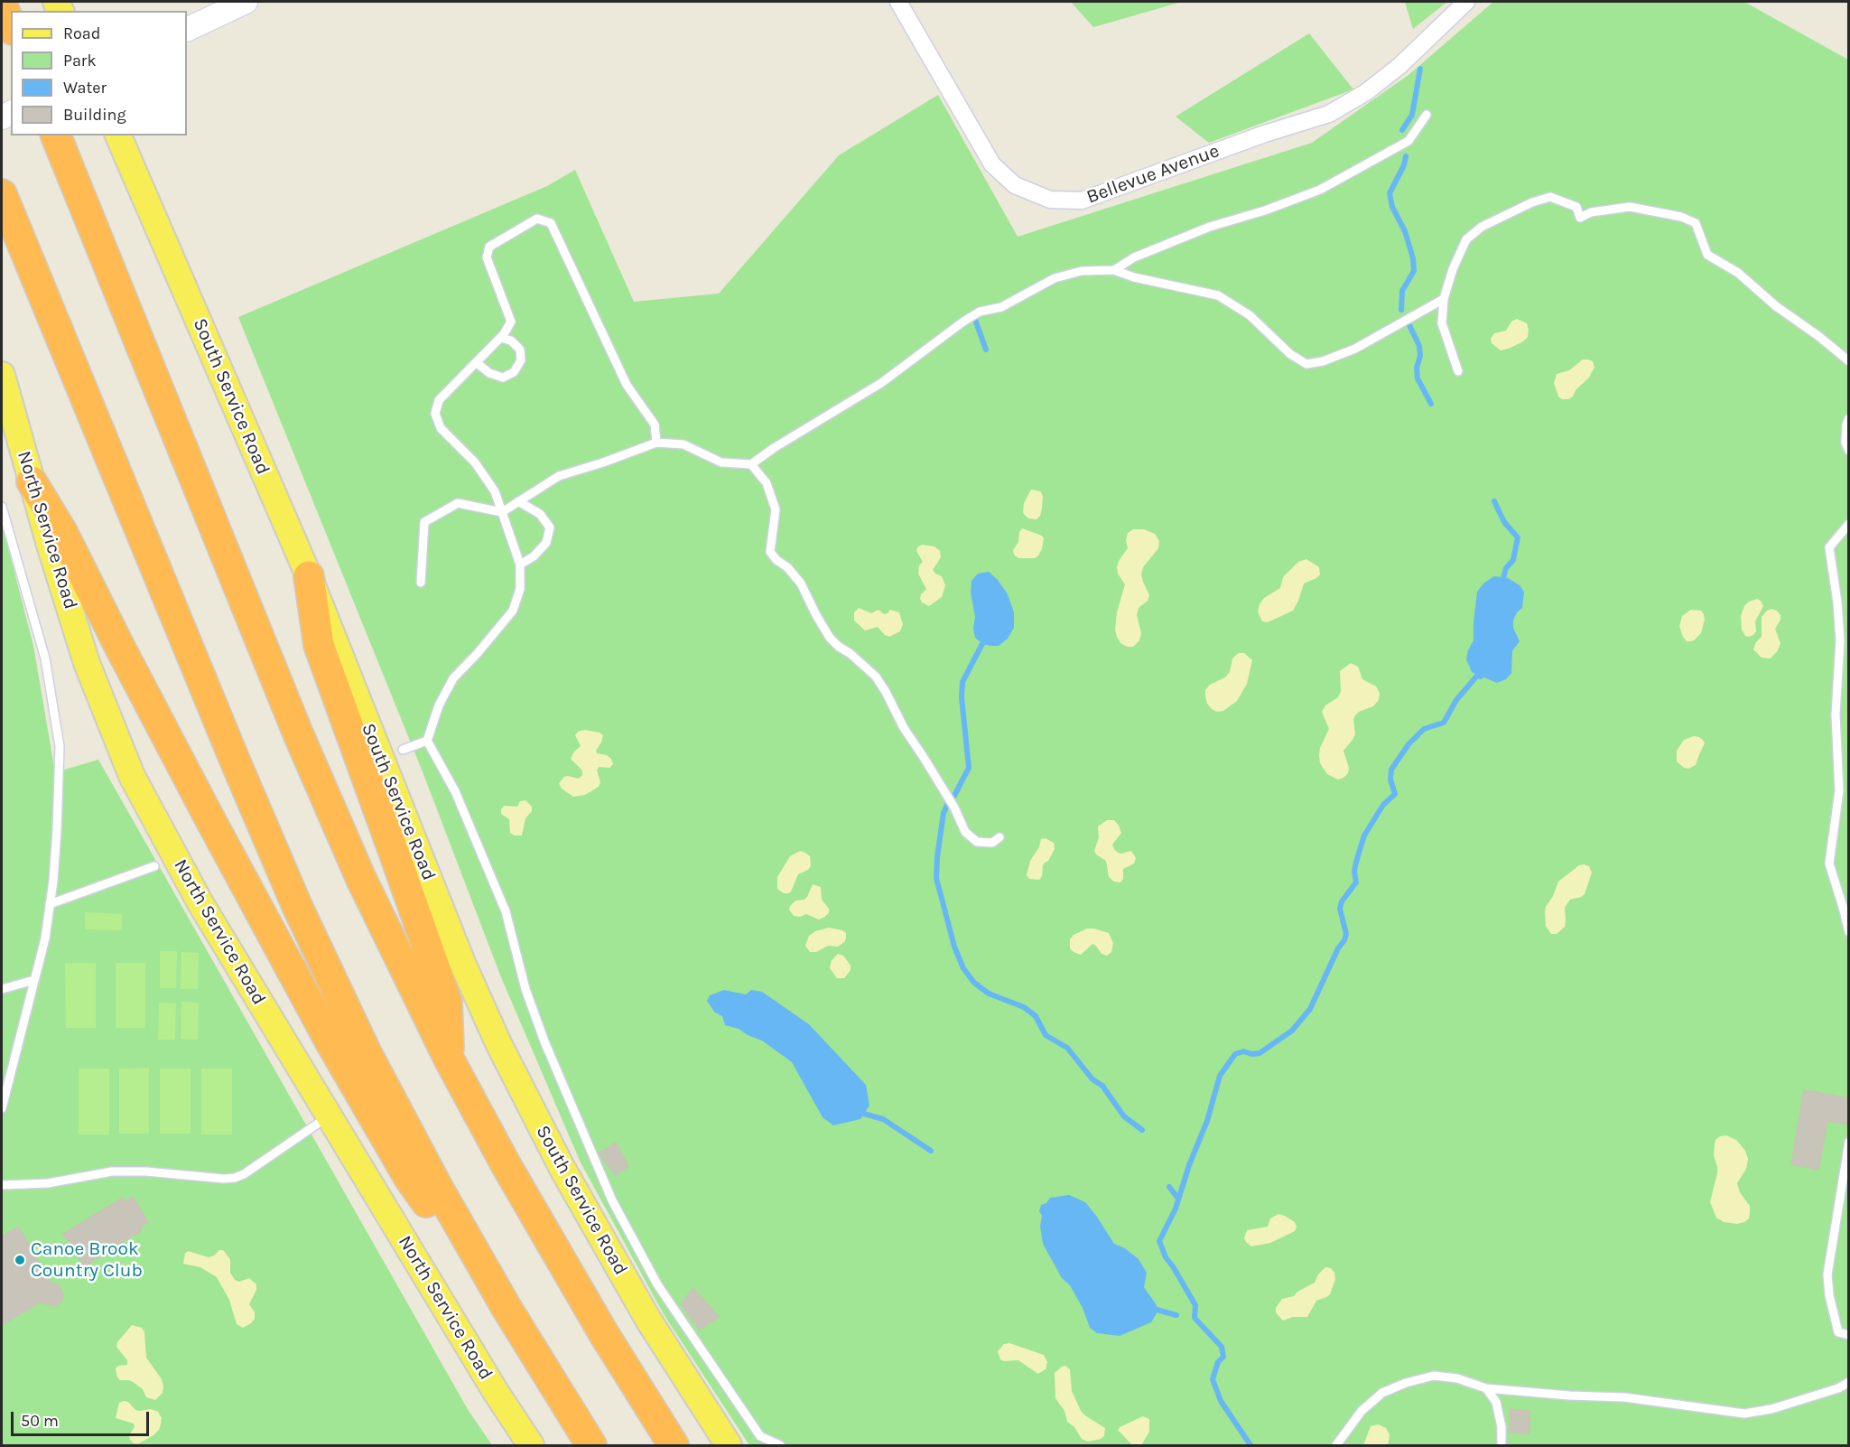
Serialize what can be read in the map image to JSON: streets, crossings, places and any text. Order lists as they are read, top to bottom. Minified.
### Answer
{"streets":{"main road":["South Service Road","North Service Road"],"street":["Bellevue Avenue"]},"places":["Canoe Brook Country Club"],"legend":["Road","Park","Water","Building"],"scale_bar":"50 m"}
